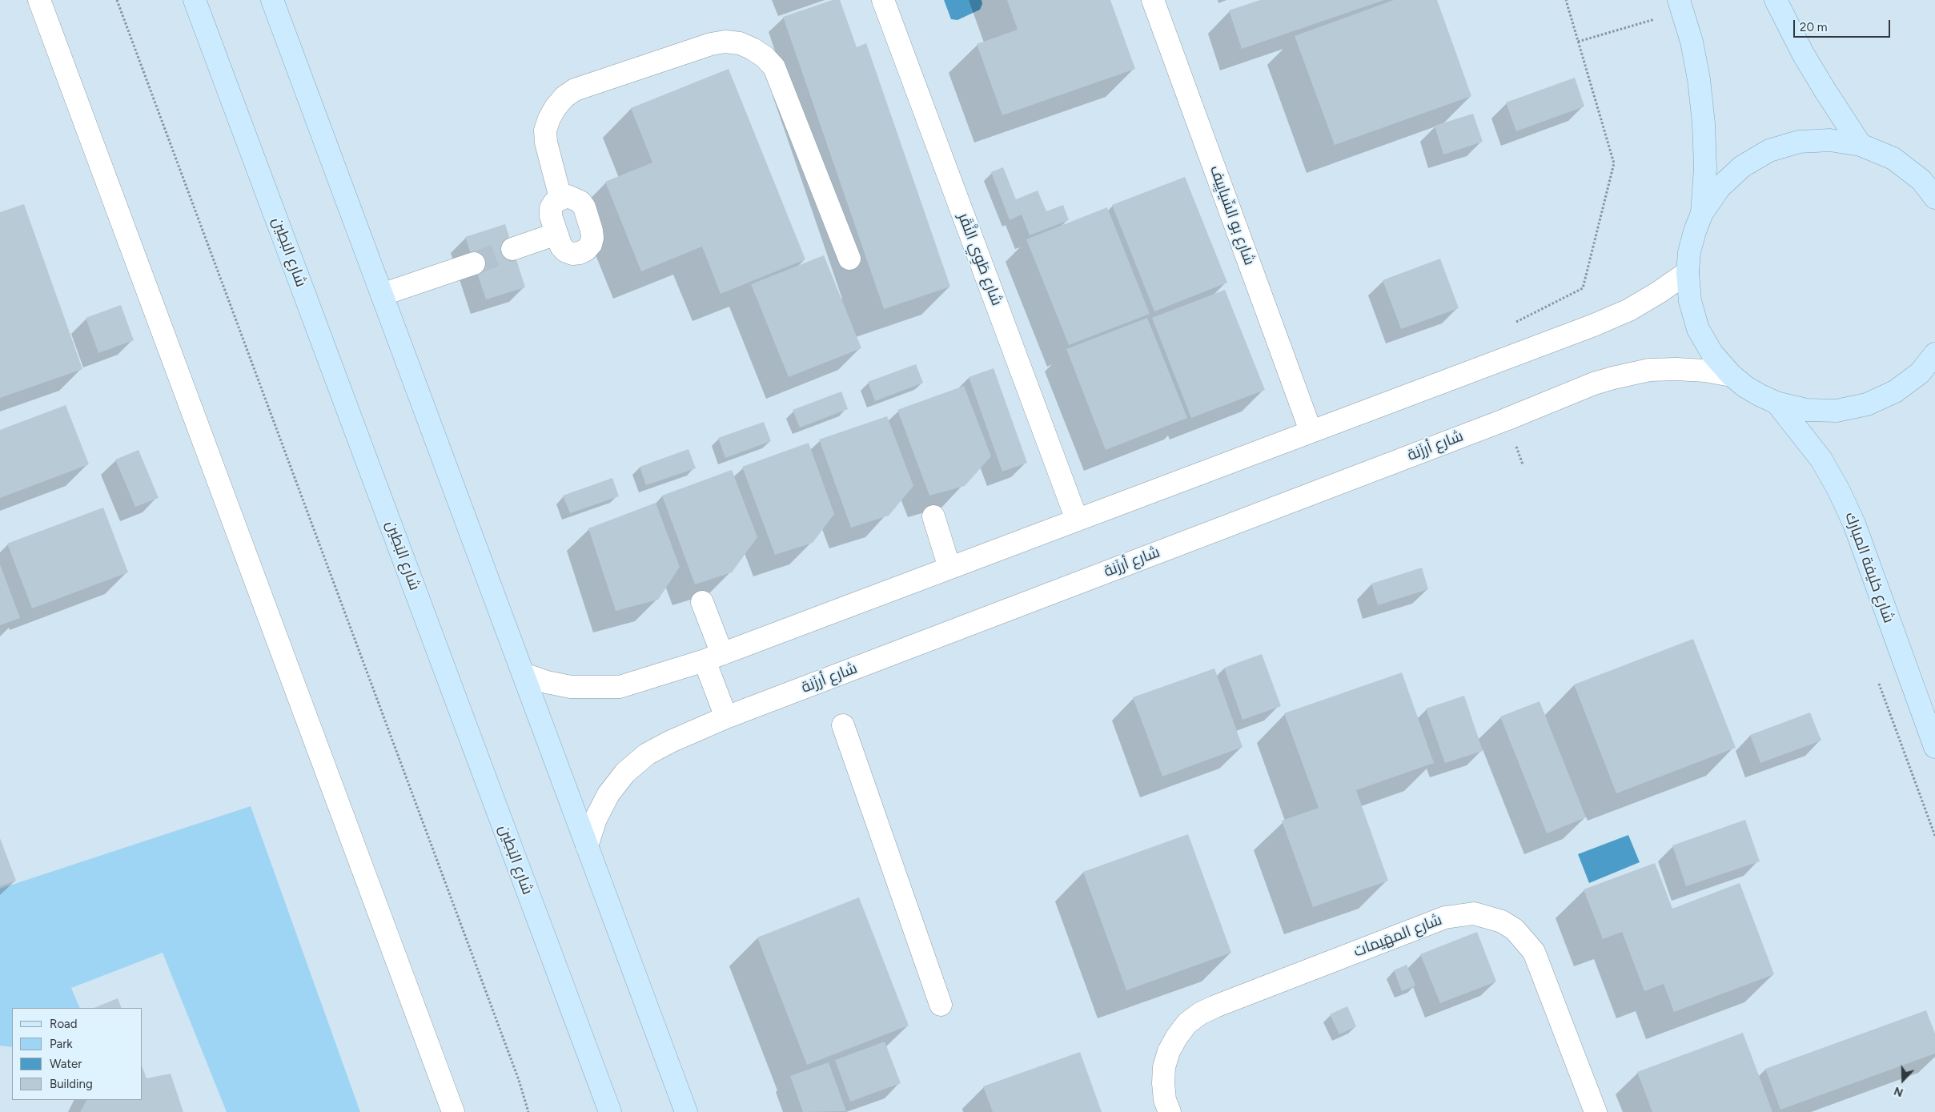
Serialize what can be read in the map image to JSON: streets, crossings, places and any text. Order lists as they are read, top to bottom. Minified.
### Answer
{"streets":{"main road":["شارع البَطِين","شارع خليفة المبارك"],"street":["شارع بو السِّيايِيف","شارع طَوِي النَّقَر","شارع أرزَنة","شارع المهَيمات"]},"legend":["Road","Park","Water","Building"],"scale_bar":"20 m","north":"bottom"}
